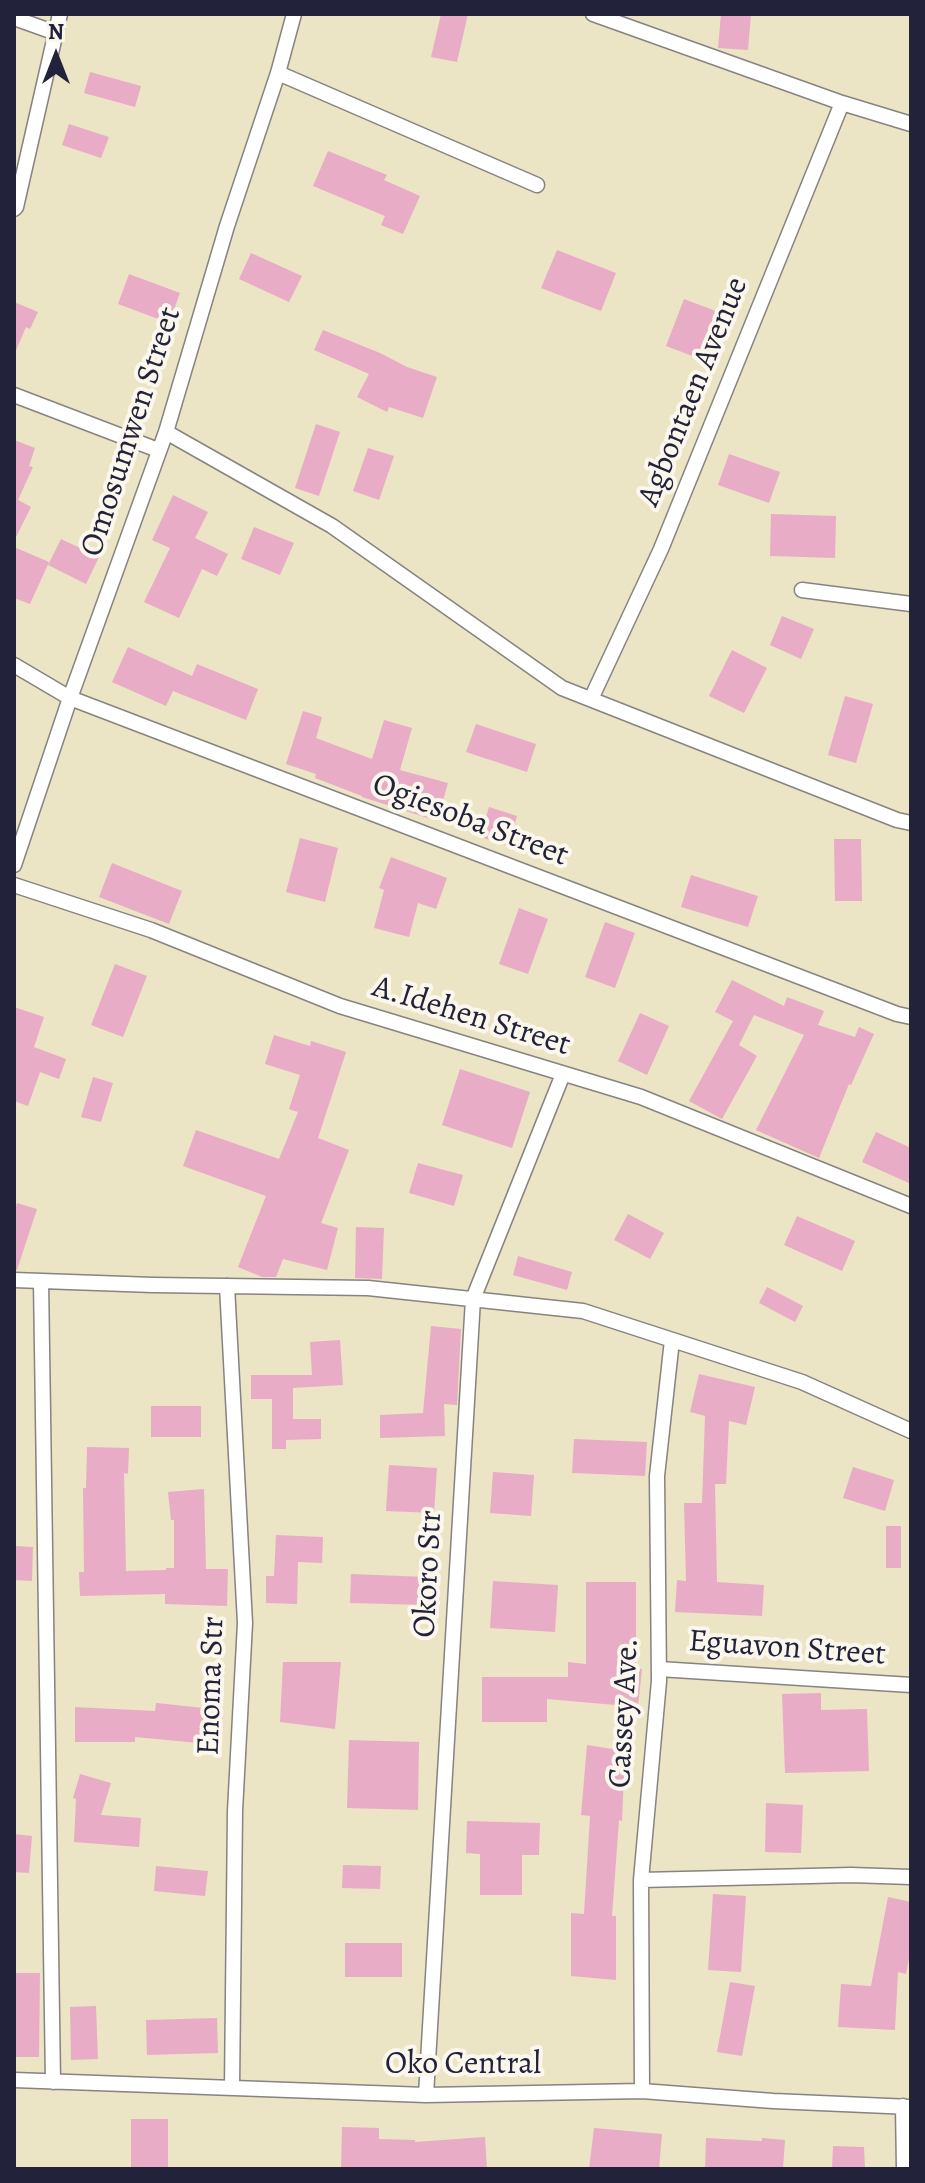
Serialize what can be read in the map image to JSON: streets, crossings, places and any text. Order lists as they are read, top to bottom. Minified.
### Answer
{"streets":{"street":["Agbontaen Avenue","Omosumwen Street","Ogiesoba Street","A.Idehen Street","Okoro Str","Eguavon Street","Enoma Str","Cassey Ave.","Oko Central"]},"crossings":[["Omosumwen Street","Ogiesoba Street"],["A.Idehen Street","Okoro Str"],["Okoro Str","Oko Central"],["Eguavon Street","Cassey Ave."],["Enoma Str","Oko Central"],["Cassey Ave.","Oko Central"]],"north":"top"}
